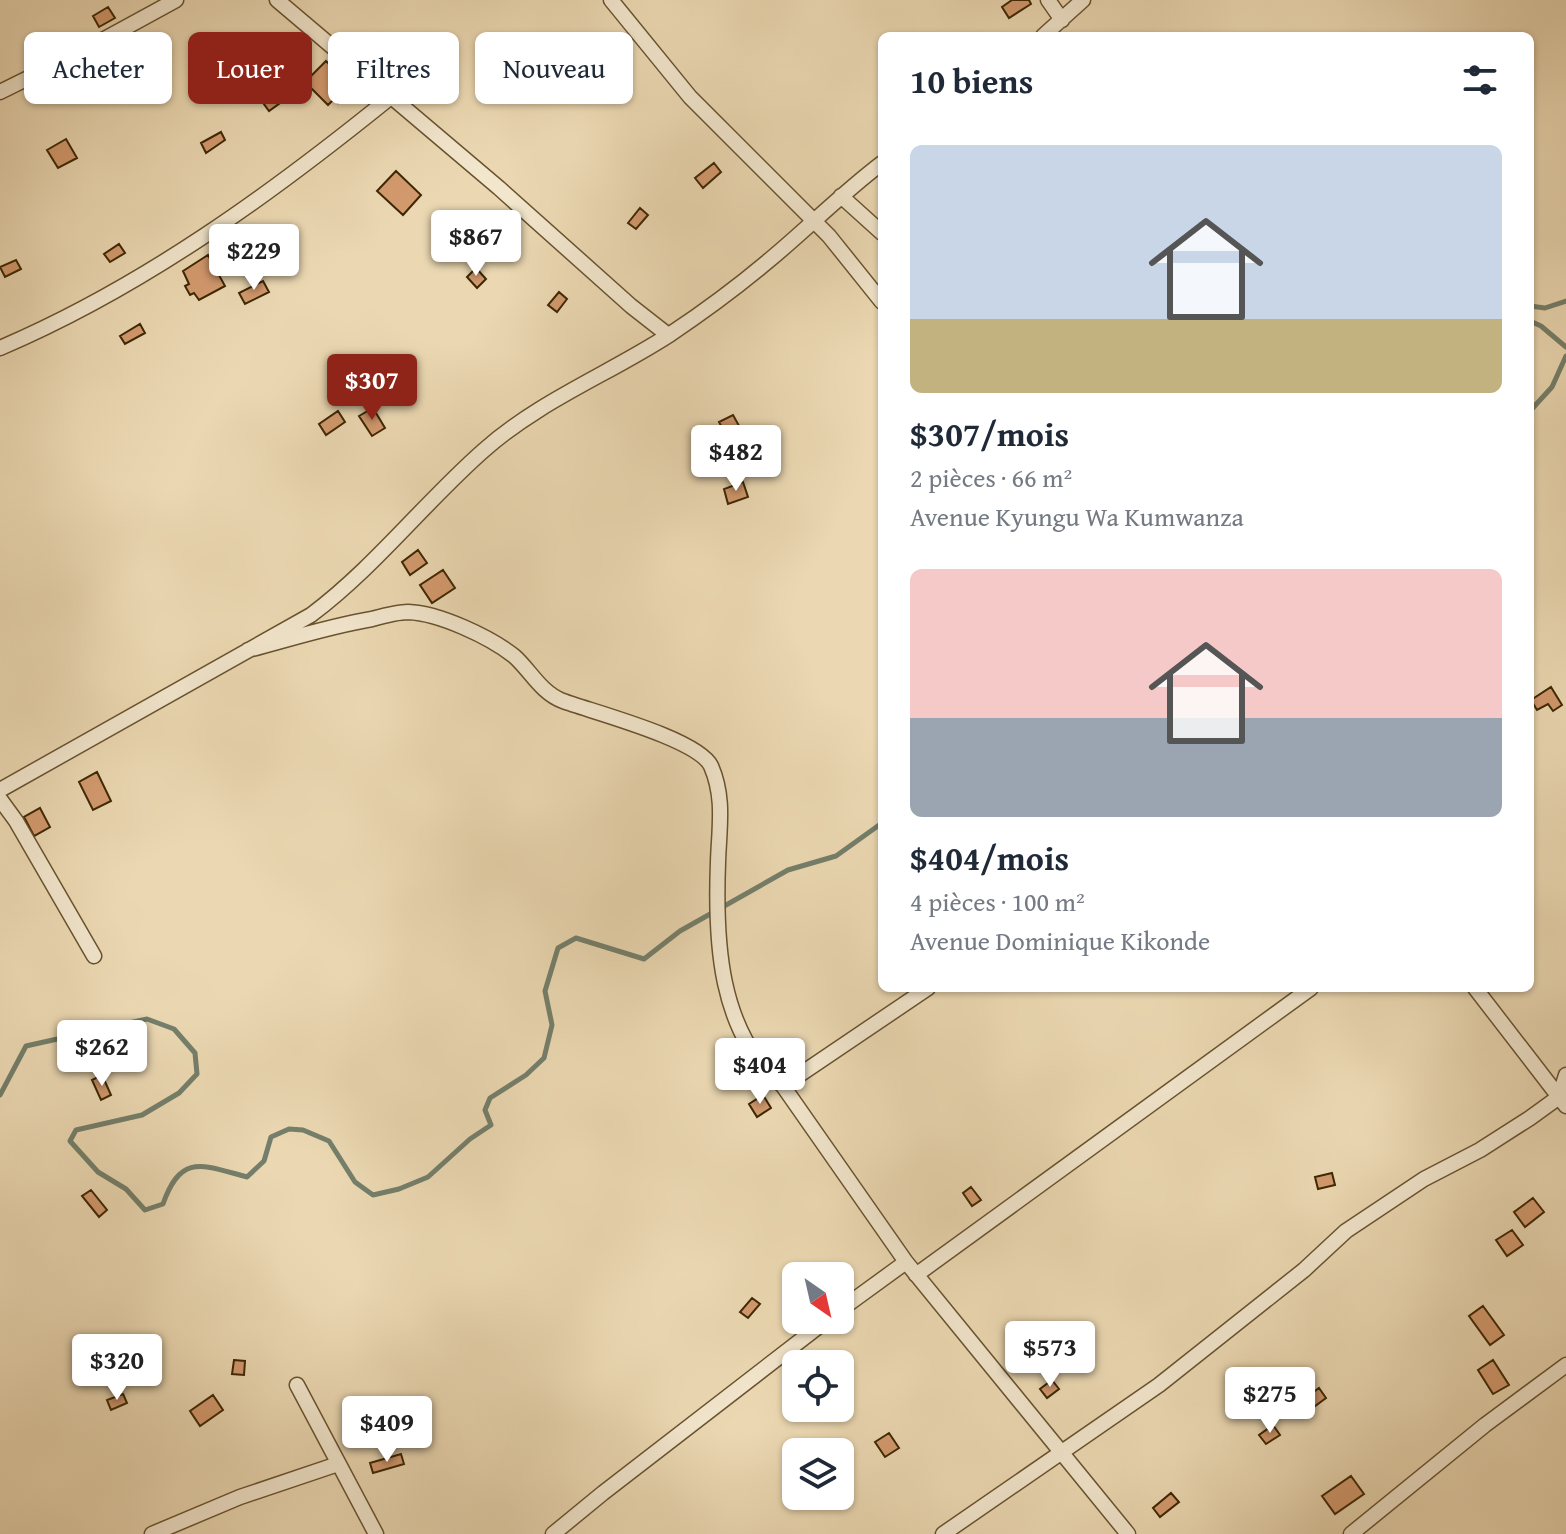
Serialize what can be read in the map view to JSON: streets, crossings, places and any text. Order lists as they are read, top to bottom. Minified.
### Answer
{"north":"bottom right","page":{"chip":["Acheter","Louer","Filtres","Nouveau"],"heading":"10 biens","list":[{"name":"$307/mois","note":"2 pièces · 66 m² · Avenue Kyungu Wa Kumwanza"},{"name":"$404/mois","note":"4 pièces · 100 m² · Avenue Dominique Kikonde"}],"price":["$867","$229","$307","$482","$262","$404","$573","$320","$275","$409"]}}
